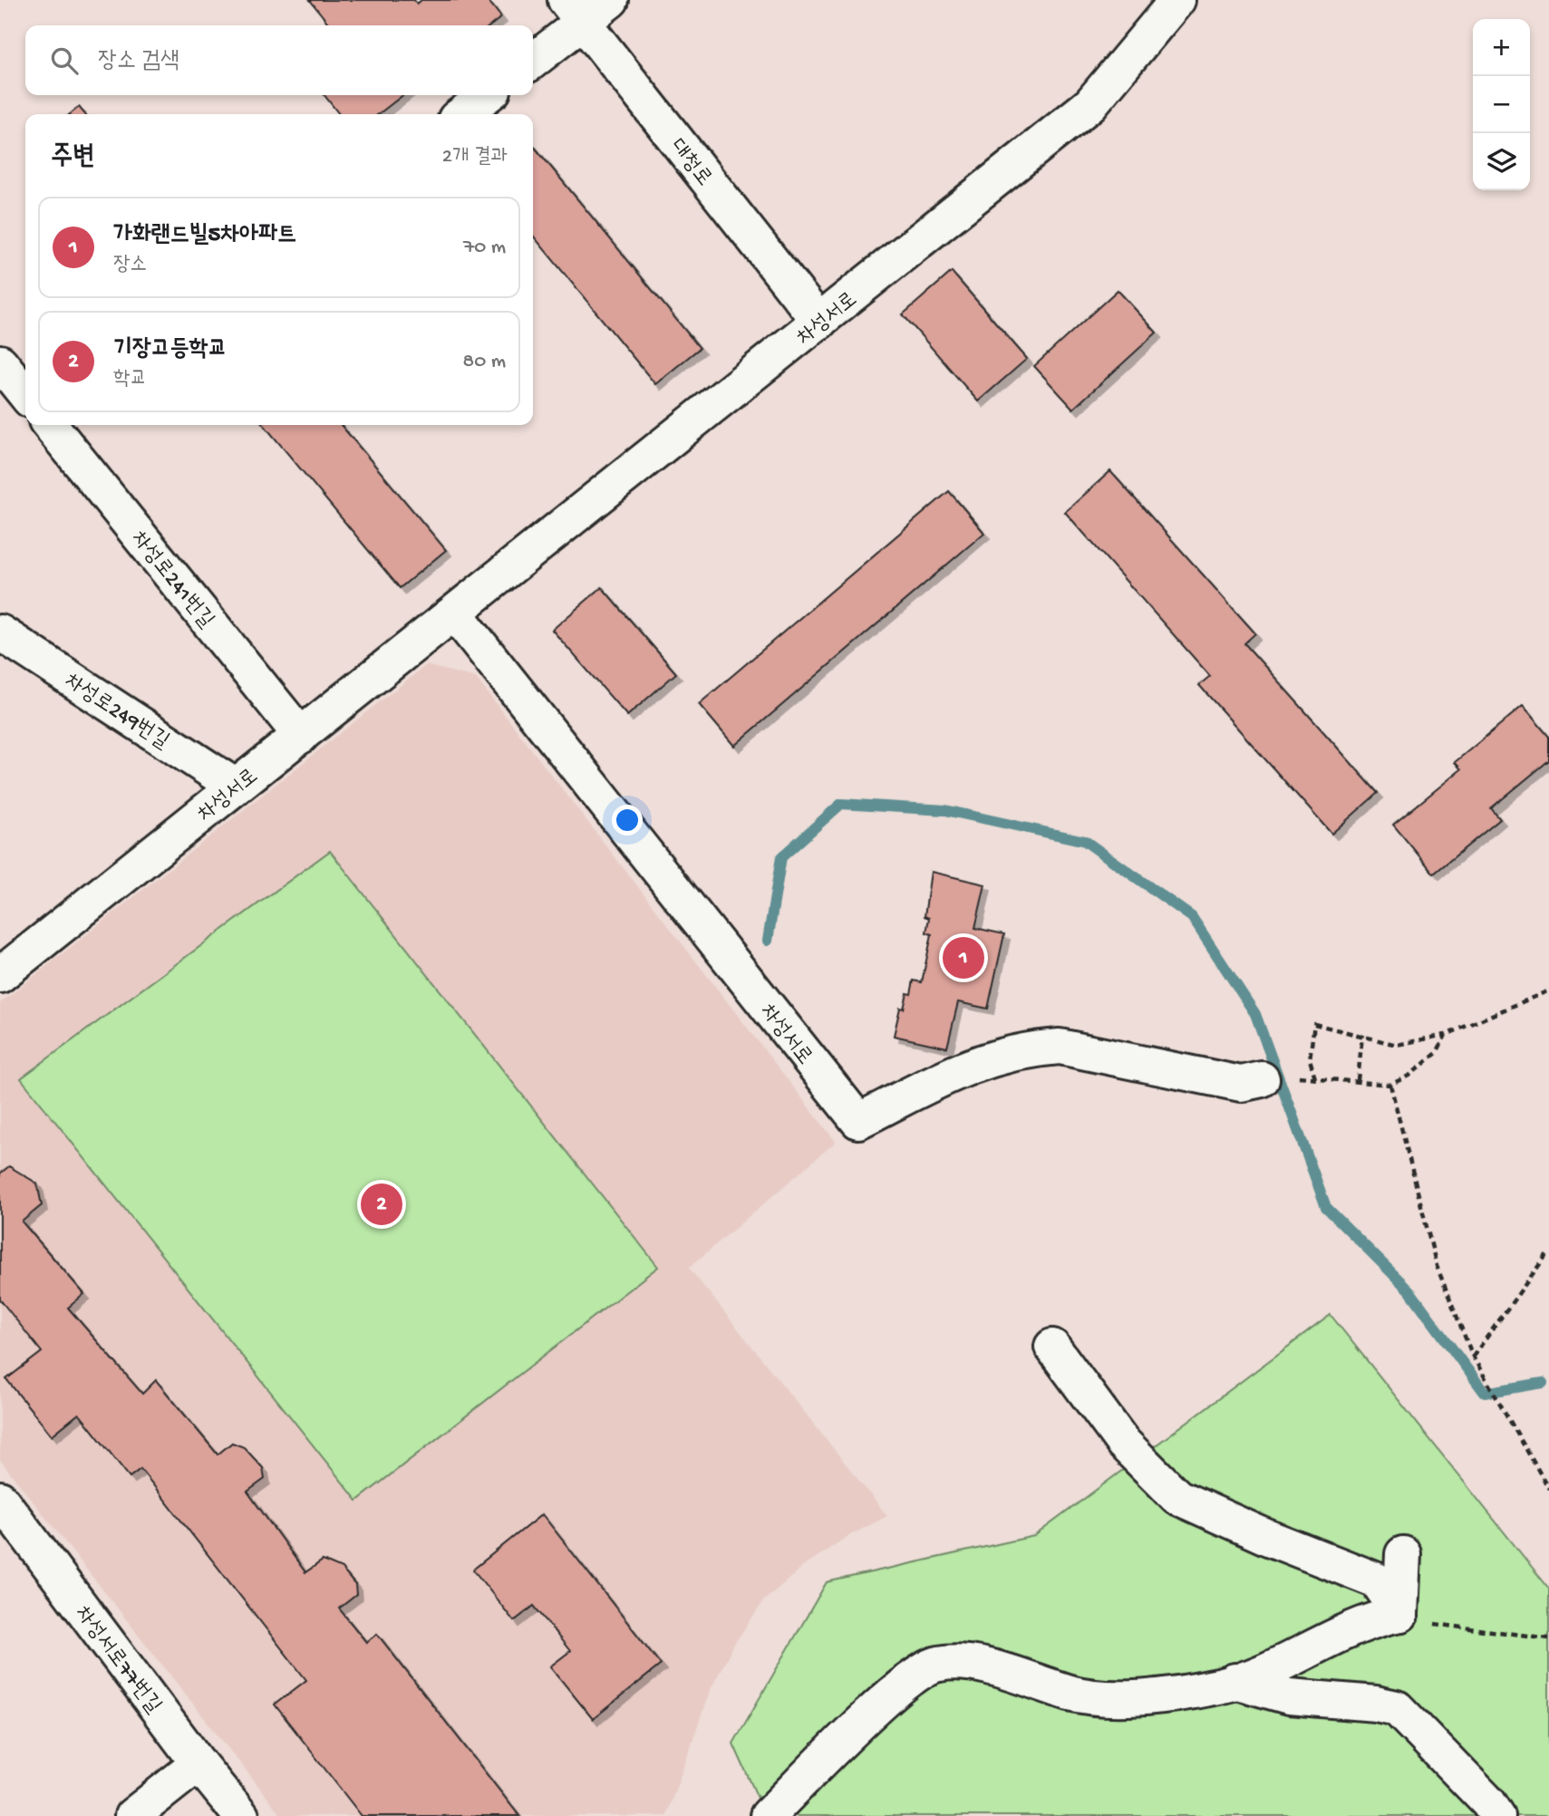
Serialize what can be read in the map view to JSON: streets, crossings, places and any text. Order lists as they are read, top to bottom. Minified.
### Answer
{"streets":{"street":["대청로","차성서로","차성로241번길","차성로249번길","차성서로77번길"]},"crossings":[["대청로","차성서로"],["차성서로","차성로241번길"],["차성서로","차성로249번길"]],"page":{"map_buttons":["+","−"],"search":"장소 검색","heading":["주변","2개 결과"],"list":[{"mark":"1","name":"가화랜드빌5차아파트","note":"장소","value":"70 m"},{"mark":"2","name":"기장고등학교","note":"학교","value":"80 m"}],"pins":["1","2"]}}
